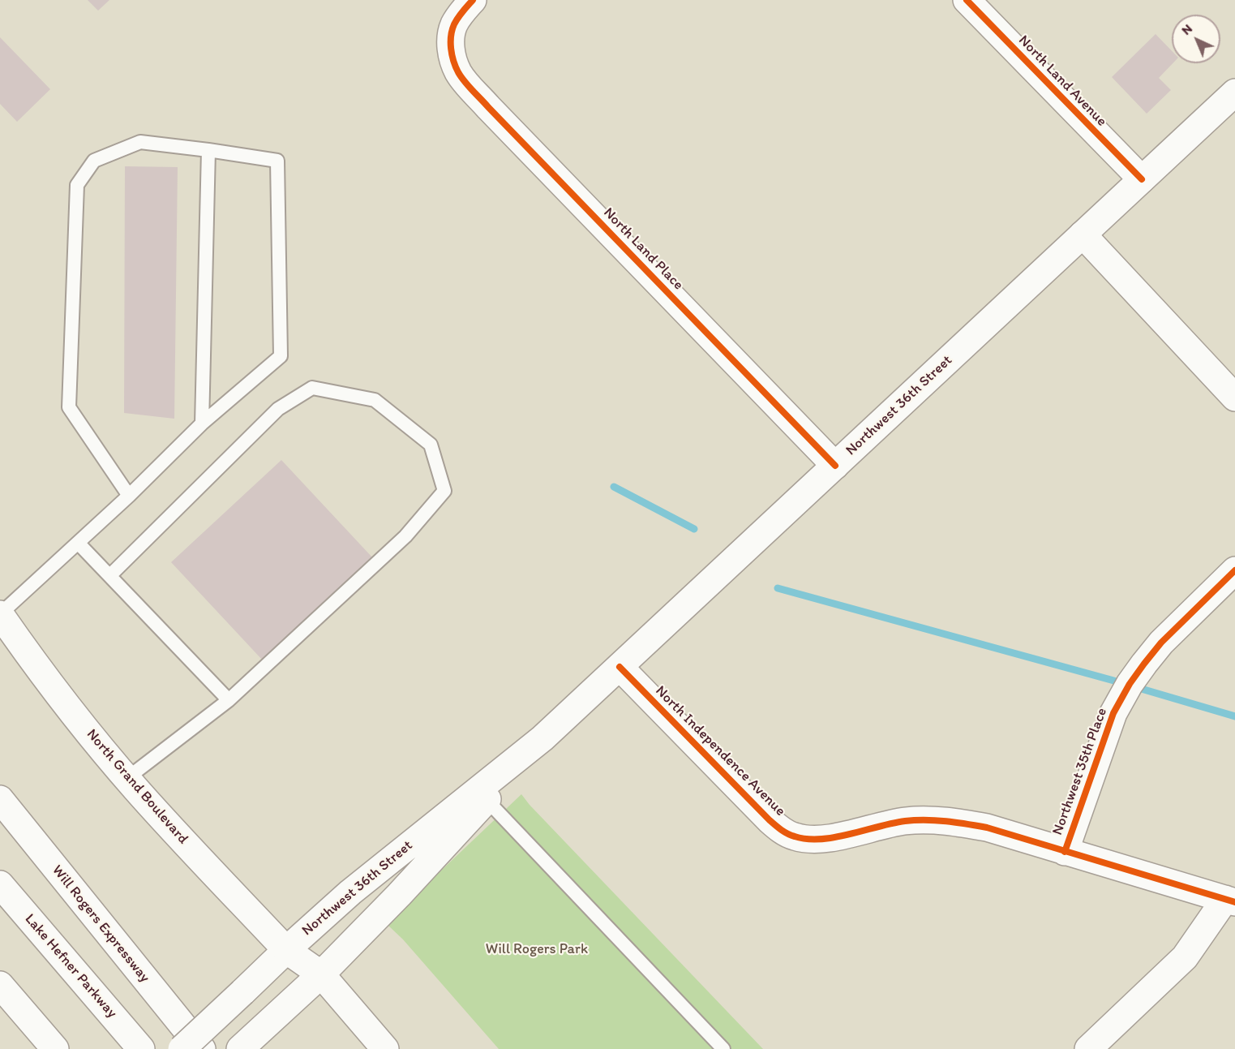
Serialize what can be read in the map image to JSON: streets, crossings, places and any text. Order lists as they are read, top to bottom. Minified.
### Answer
{"streets":{"main road":["North Land Avenue","North Land Place","Northwest 36th Street","North Independence Avenue","Northwest 35th Place","North Grand Boulevard","Will Rogers Expressway","Lake Hefner Parkway"]},"crossings":[["North Land Avenue","Northwest 36th Street"],["North Land Place","Northwest 36th Street"],["Northwest 36th Street","North Independence Avenue"],["Northwest 36th Street","North Grand Boulevard"],["North Independence Avenue","Northwest 35th Place"]],"parks":["Will Rogers Park"],"north":"top left"}
